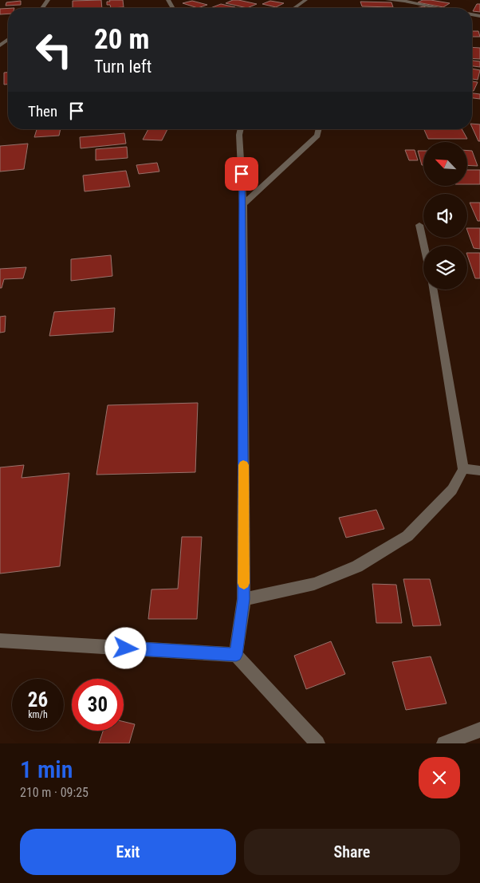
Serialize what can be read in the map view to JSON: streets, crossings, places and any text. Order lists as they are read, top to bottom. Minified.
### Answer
{"north":"top left","page":{"turn":["20 m","Turn left"],"then":"Then","speed":"26 km/h","limit":"30","heading":["1 min","210 m · 09:25"],"buttons":["Exit","Share"]}}
